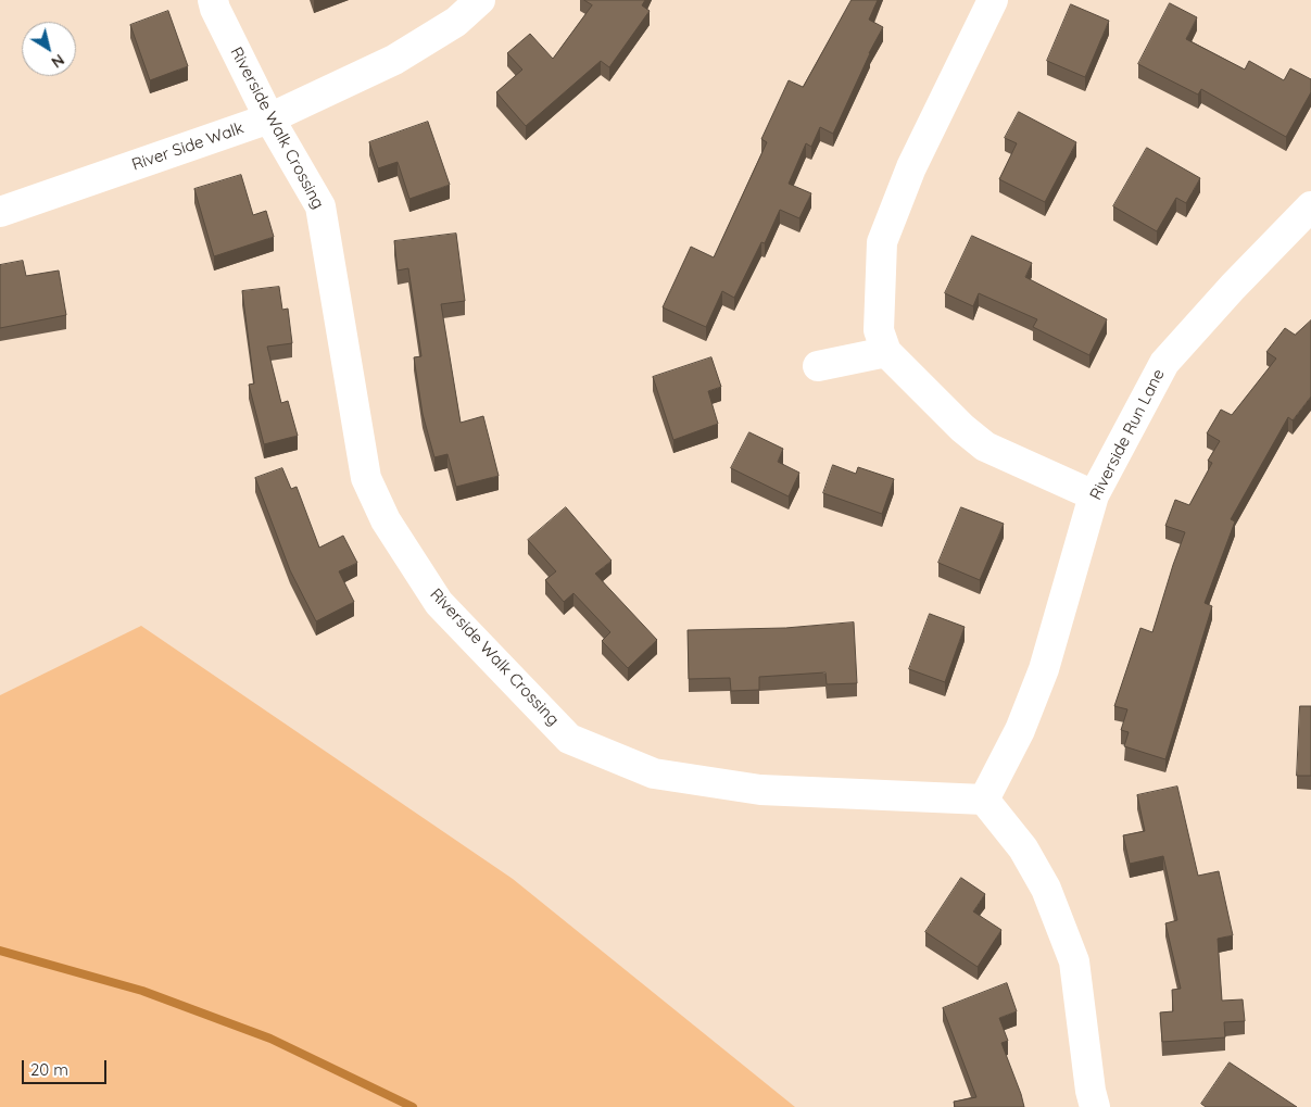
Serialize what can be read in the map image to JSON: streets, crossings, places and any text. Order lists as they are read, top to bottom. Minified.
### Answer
{"streets":{"street":["Riverside Walk Crossing","River Side Walk","Riverside Run Lane"]},"crossings":[["Riverside Walk Crossing","River Side Walk"],["Riverside Walk Crossing","Riverside Run Lane"]],"scale_bar":"20 m","north":"bottom right"}
